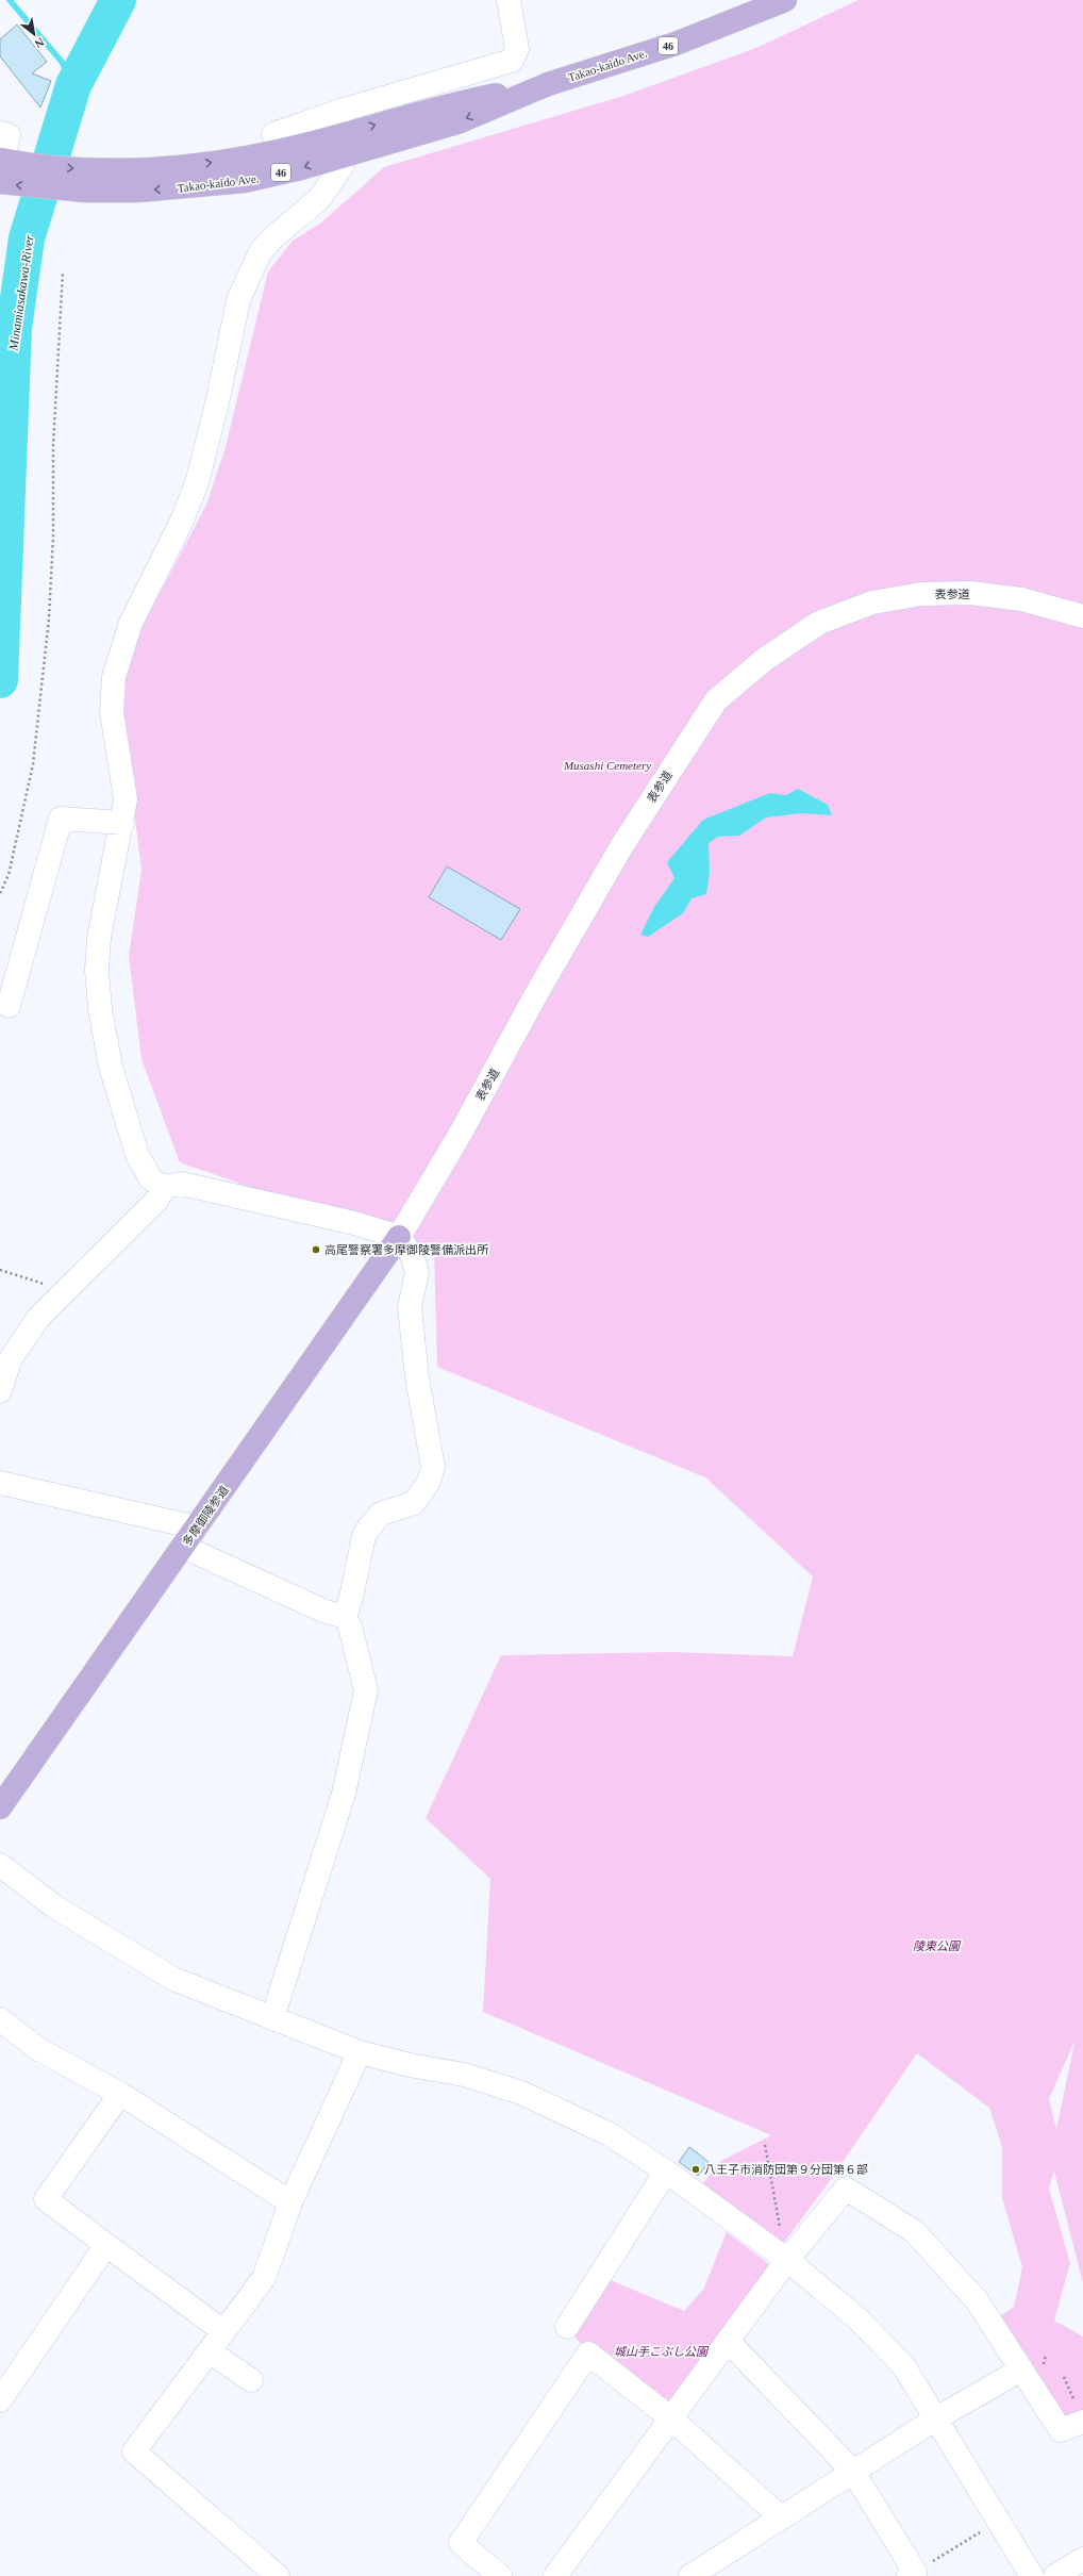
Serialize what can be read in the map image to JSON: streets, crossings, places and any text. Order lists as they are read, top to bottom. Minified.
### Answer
{"streets":{"main road":["46","Takao-kaido Ave.","多摩御陵参道"],"street":["表参道"]},"crossings":[["表参道","多摩御陵参道"]],"water":["Minamiasakawa-River"],"parks":["Musashi Cemetery","陵東公園","城山手こぶし公園"],"places":["高尾警察署多摩御陵警備派出所","八王子市消防団第９分団第６部"],"north":"bottom right"}
